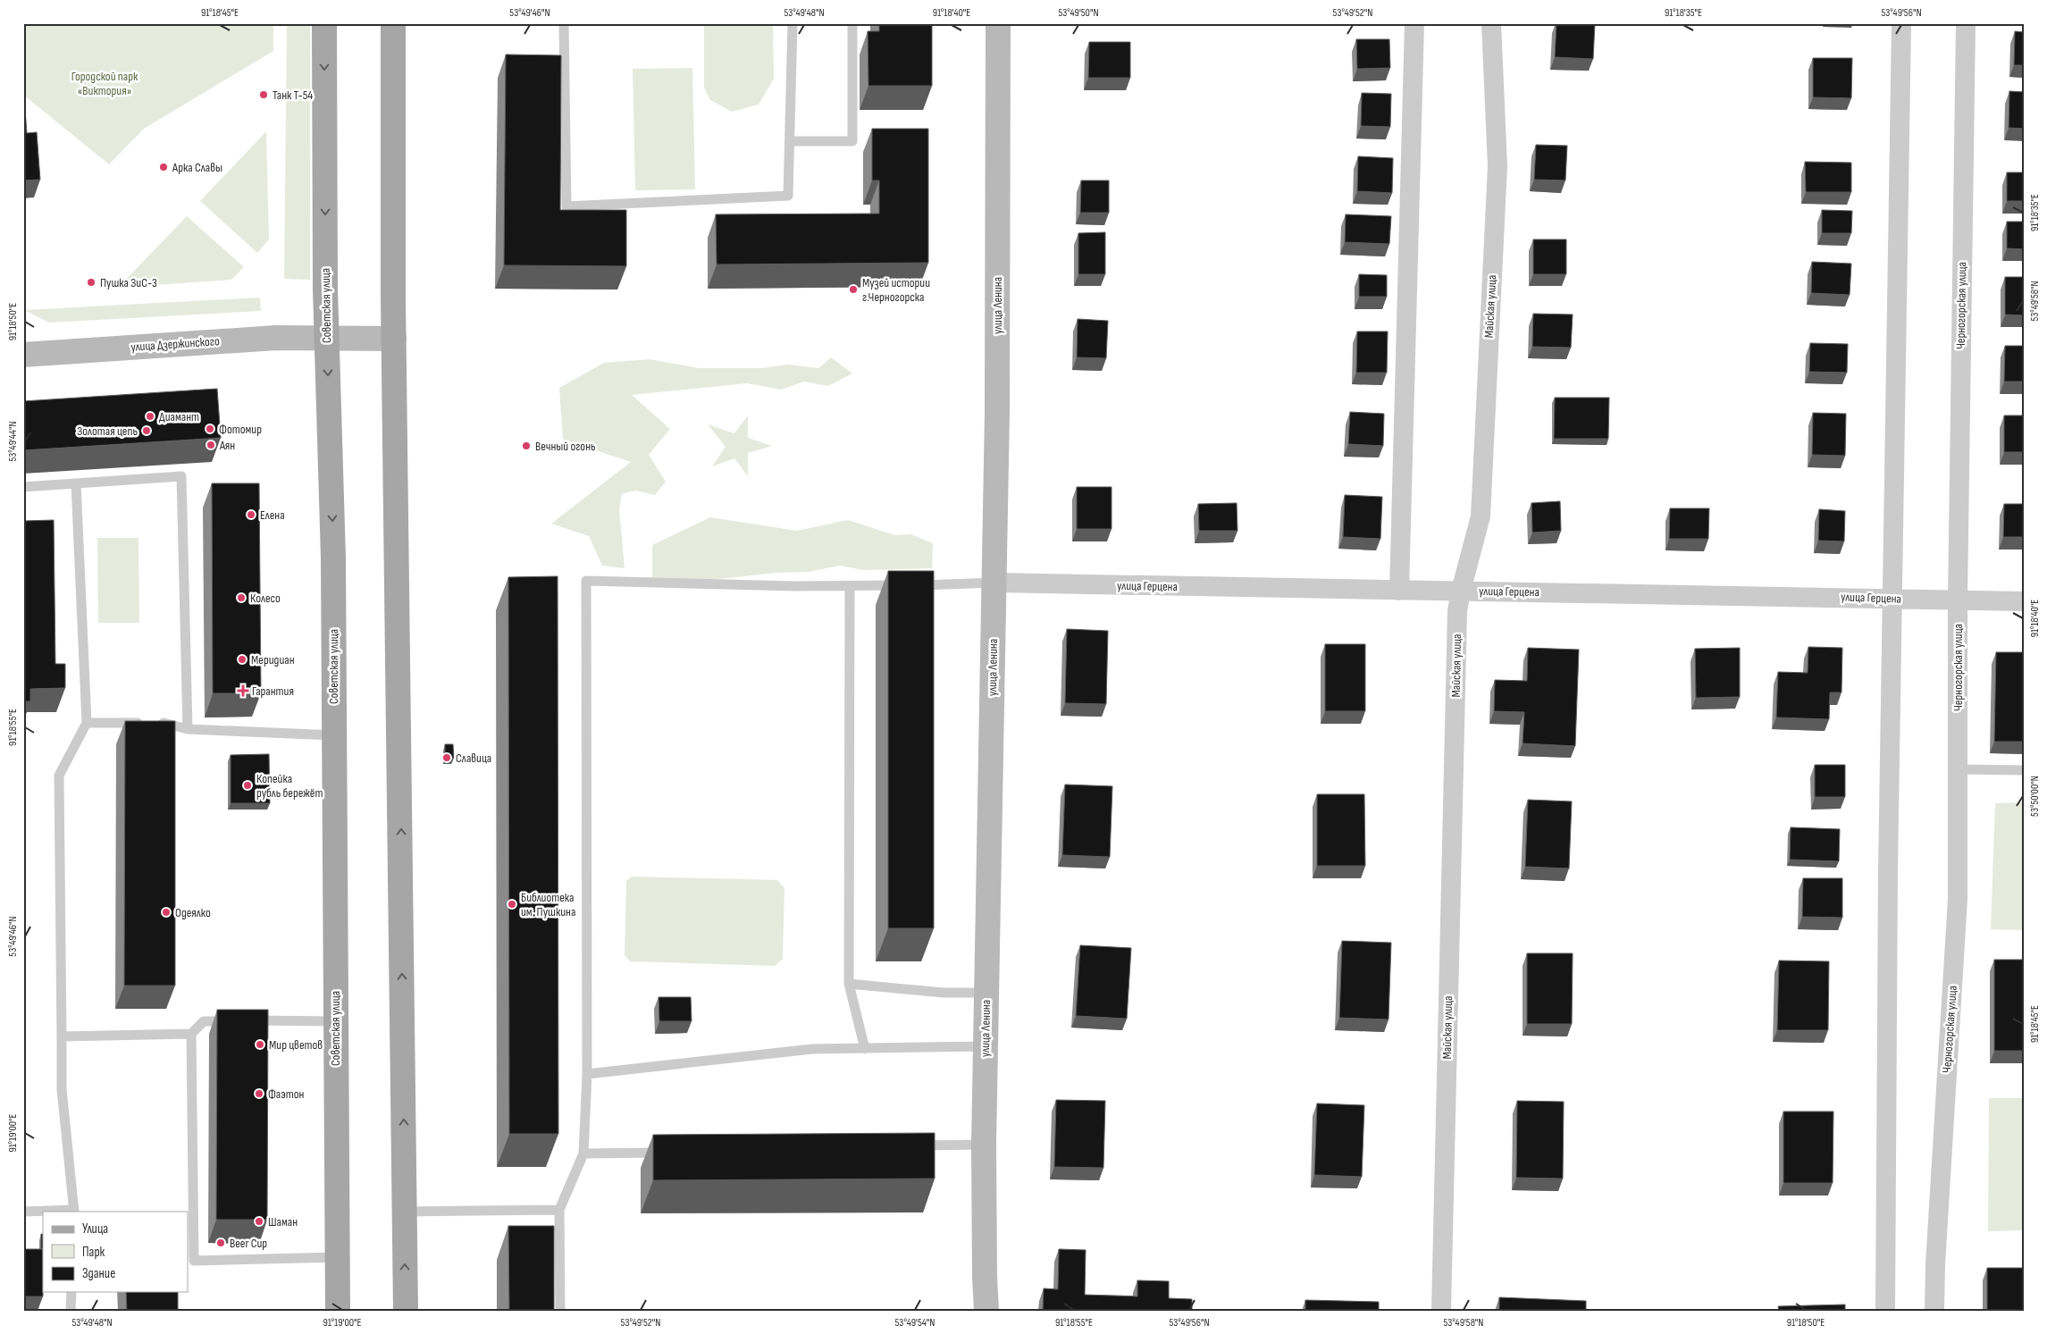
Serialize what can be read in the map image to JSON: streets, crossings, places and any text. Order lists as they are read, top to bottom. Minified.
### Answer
{"streets":{"main road":["Советская улица"],"street":["улица Ленина","Черногорская улица","Майская улица","улица Дзержинского","улица Герцена"]},"crossings":[["Советская улица","улица Дзержинского"],["улица Ленина","улица Герцена"],["Черногорская улица","улица Герцена"],["Майская улица","улица Герцена"]],"parks":["Городской парк «Виктория»"],"places":{"other":["Танк Т-54","Арка Славы","Пушка ЗиС-3","Музей истории г.Черногорска","Диамант","Фотомир","Золотая цепь","Аян","Вечный огонь","Елена","Колесо","Меридиан","Славица","Копейка рубль бережёт","Библиотека им. Пушкина","Одеялко","Мир цветов","Фаэтон","Шаман","Beer Cup"],"health":["Гарантия"]},"legend":["Улица","Парк","Здание"],"coordinates":["91°18'45\"E","53°49'46\"N","53°49'48\"N","91°18'40\"E","53°49'50\"N","53°49'52\"N","91°18'35\"E","53°49'56\"N","53°49'58\"N","91°18'50\"E","53°49'44\"N","91°18'55\"E","53°50'00\"N","91°19'00\"E","53°49'54\"N"]}
